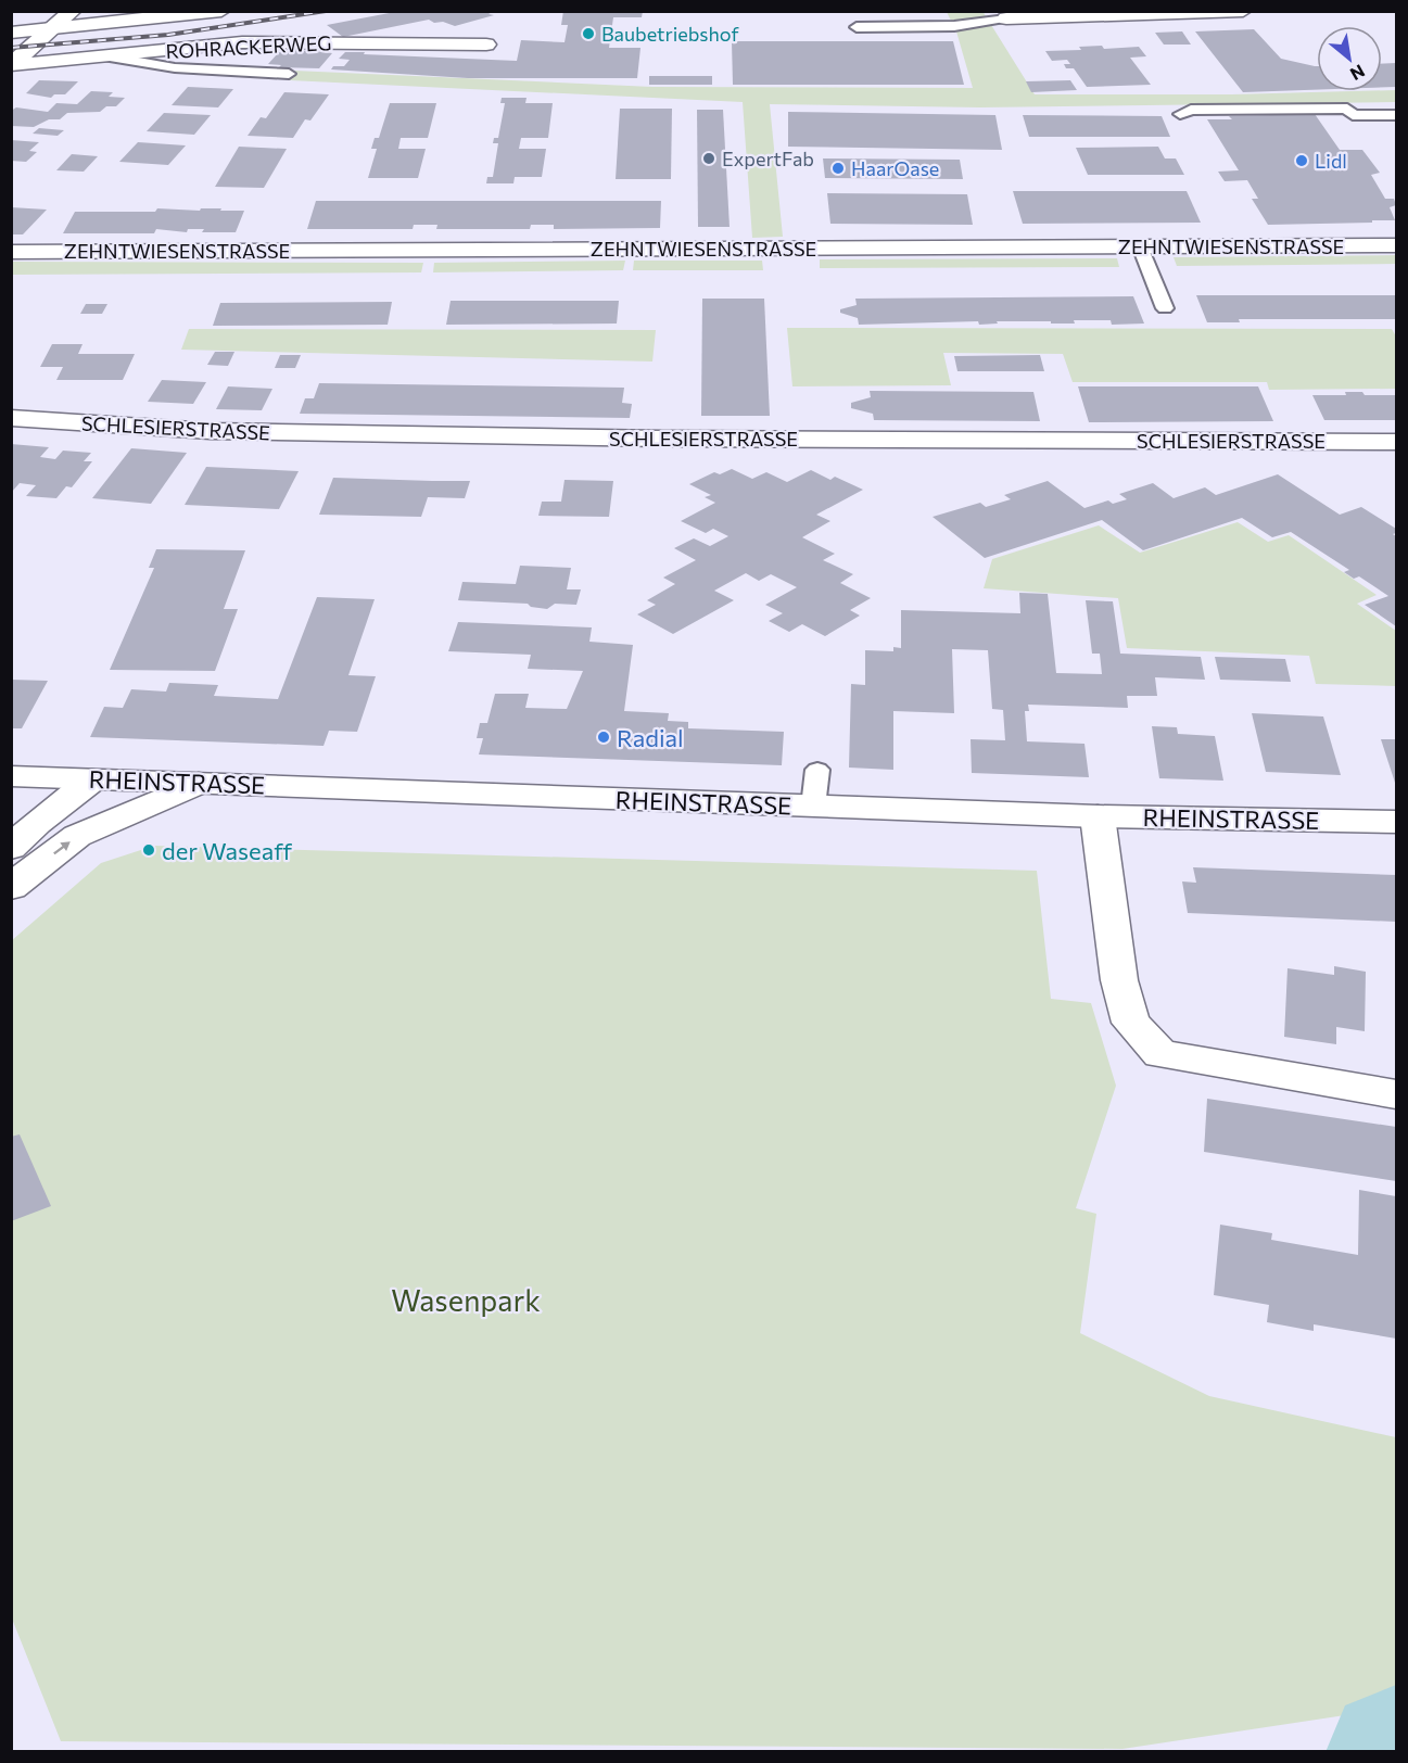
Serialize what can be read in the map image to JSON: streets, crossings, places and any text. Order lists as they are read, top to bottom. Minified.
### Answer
{"streets":{"street":["ROHRACKERWEG","ZEHNTWIESENSTRASSE","SCHLESIERSTRASSE","RHEINSTRASSE"]},"parks":["Wasenpark"],"places":["Baubetriebshof","ExpertFab","Lidl","HaarOase","Radial","der Waseaff"],"north":"bottom right"}
